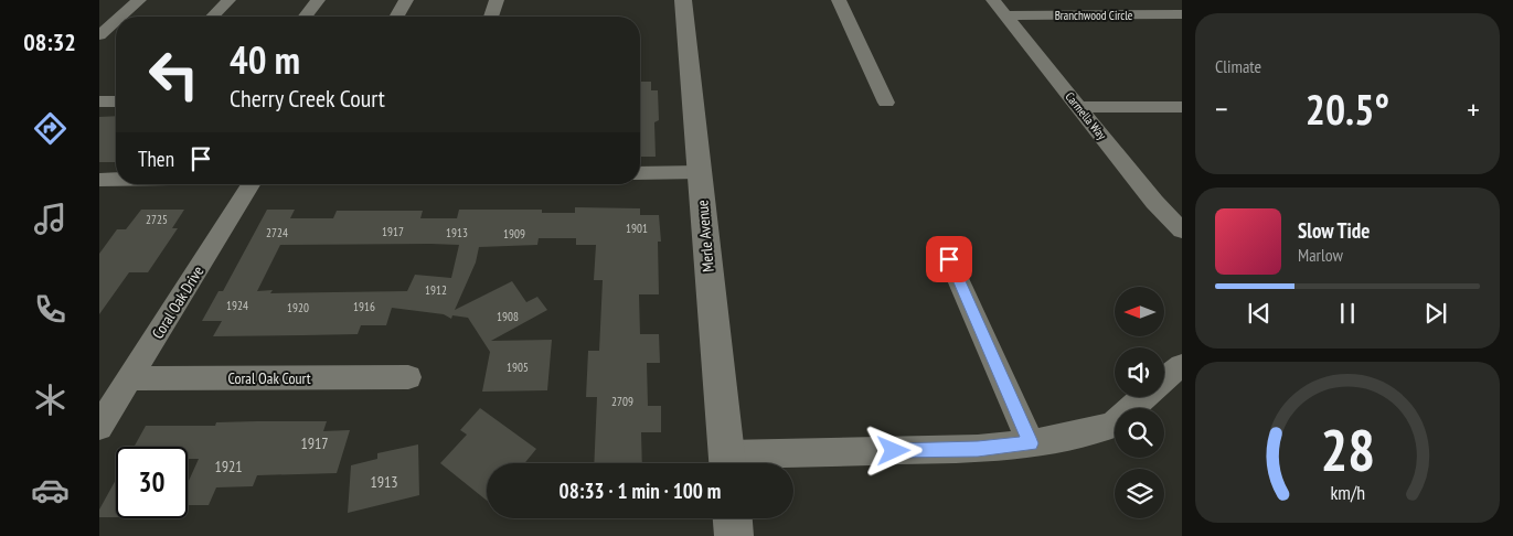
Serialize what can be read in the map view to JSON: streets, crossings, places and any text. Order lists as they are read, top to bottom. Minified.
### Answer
{"streets":{"street":["Branchwood Circle","Carmella Way","Merle Avenue","Coral Oak Drive","Coral Oak Court"]},"crossings":[["Branchwood Circle","Carmella Way"],["Coral Oak Drive","Coral Oak Court"]],"house_numbers":["2725","1901","1917","2724","1913","1909","1912","1924","1916","1920","1908","1905","2709","1917","1921","1913"],"north":"left","page":{"tabs":"08:32","tile":"Climate","turn":["40 m","Cherry Creek Court"],"heat":["−","20.5°","+"],"then":"Then","song":["Slow Tide","Marlow"],"limit":"30","trip":"08:33 · 1 min · 100 m","gauge":["28","km/h"]}}
